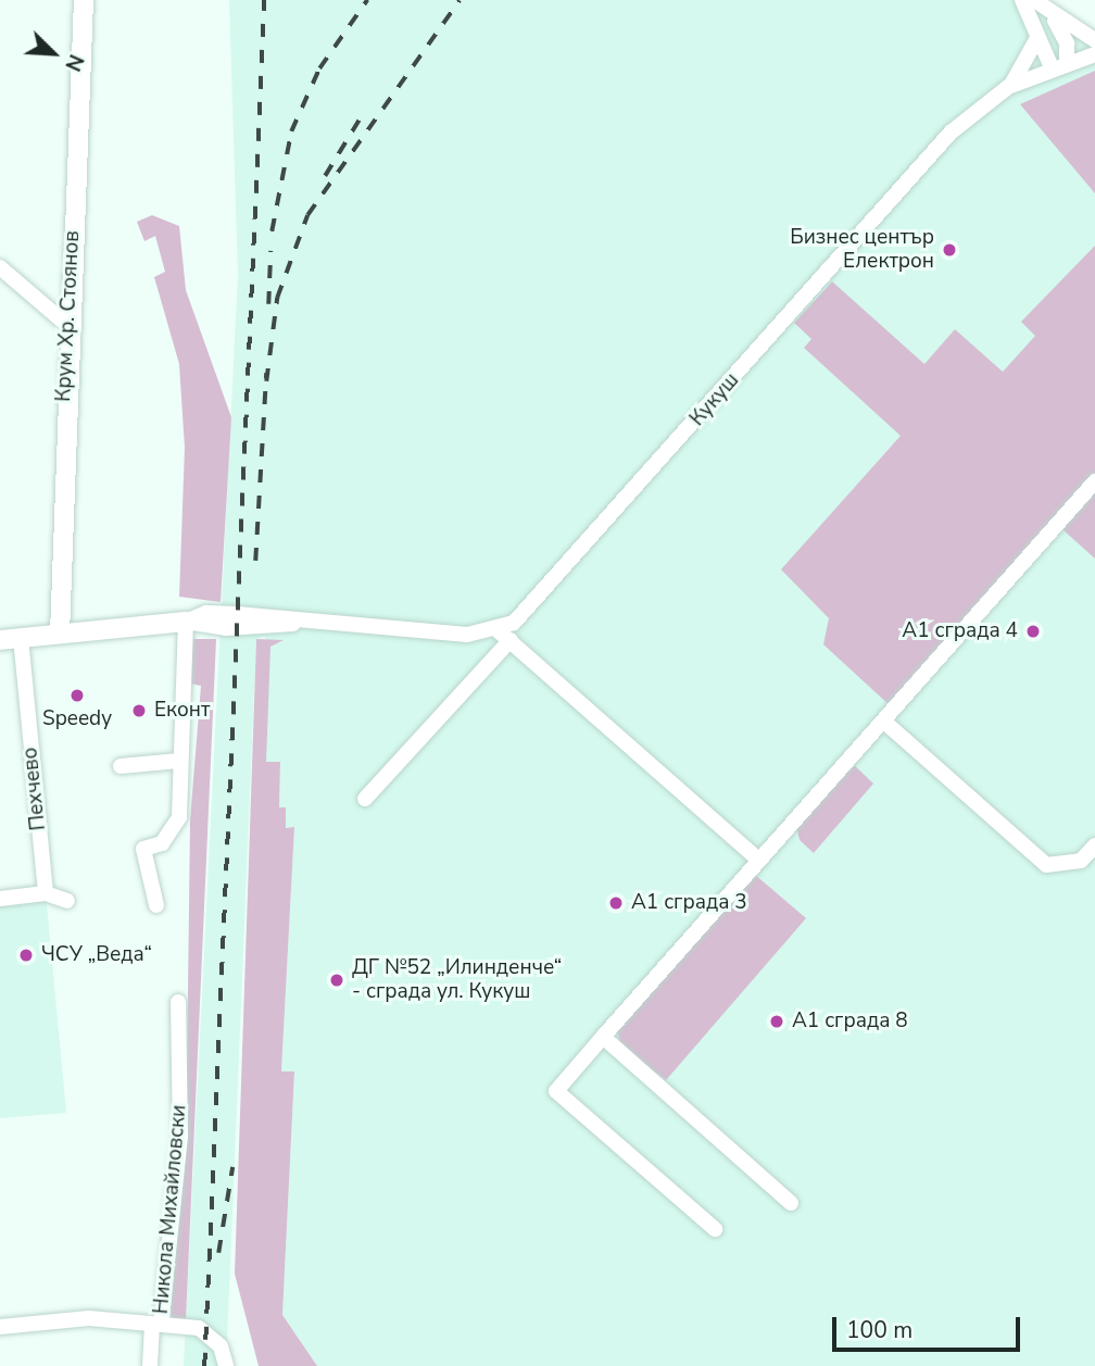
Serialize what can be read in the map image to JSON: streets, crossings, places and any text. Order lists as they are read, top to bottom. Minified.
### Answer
{"streets":{"street":["Крум Хр. Стоянов","Кукуш","Пехчево","Никола Михайловски"]},"places":["Бизнес център Електрон","А1 сграда 4","Speedy","Еконт","А1 сграда 3","ЧСУ „Веда“","ДГ №52 „Илинденче“ - сграда ул. Кукуш","А1 сграда 8"],"scale_bar":"100 m","north":"bottom right"}
